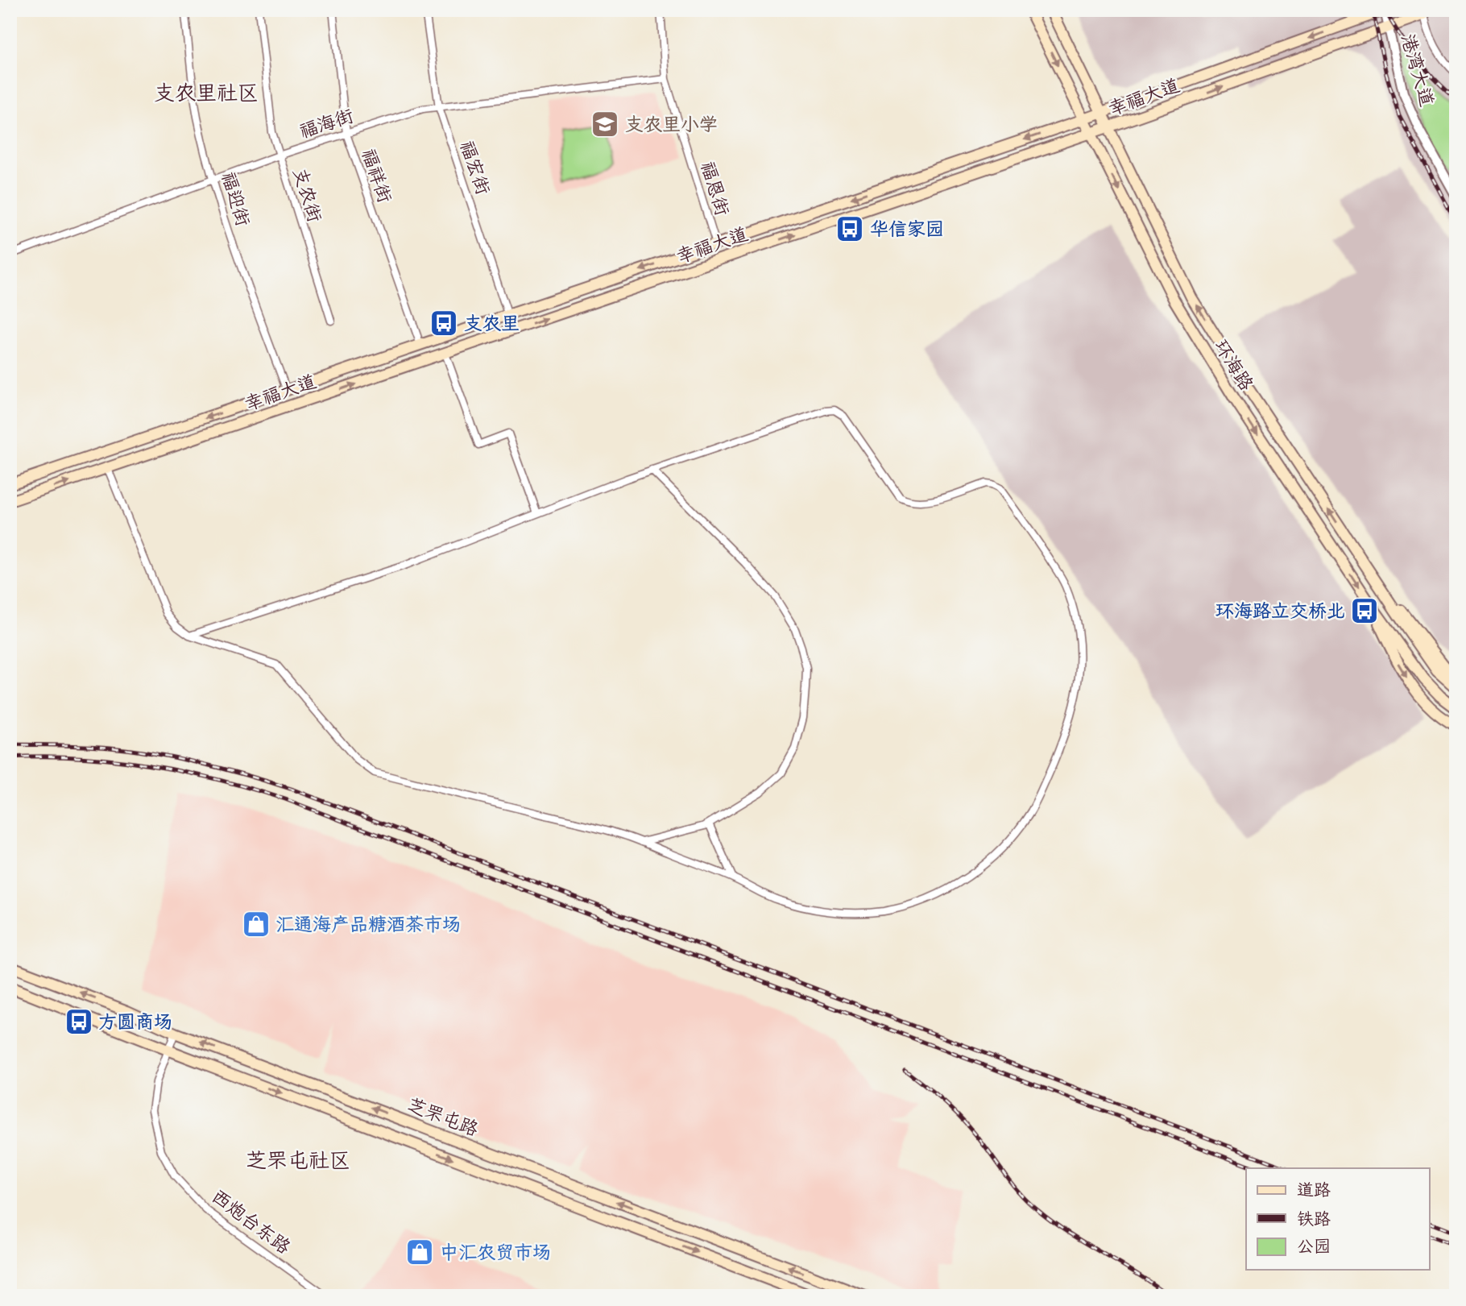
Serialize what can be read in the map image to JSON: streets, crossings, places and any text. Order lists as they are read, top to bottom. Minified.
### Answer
{"streets":{"main road":["幸福大道","环海路","芝罘屯路"],"street":["港湾大道","福海街","福宏街","福祥街","福恩街","支农街","福迎街","西炮台东路"]},"crossings":[["港湾大道","幸福大道"],["幸福大道","福宏街"],["幸福大道","福祥街"],["幸福大道","福恩街"],["幸福大道","福迎街"],["幸福大道","环海路"],["福海街","福宏街"],["福海街","福祥街"],["福海街","福恩街"],["福海街","支农街"],["福海街","福迎街"],["芝罘屯路","西炮台东路"]],"districts":["支农里社区","芝罘屯社区"],"places":{"school or university":["支农里小学"],"bus stop":["华信家园","支农里","环海路立交桥北","方圆商场"],"shop":["汇通海产品糖酒茶市场","中汇农贸市场"]},"legend":["道路","铁路","公园"]}
